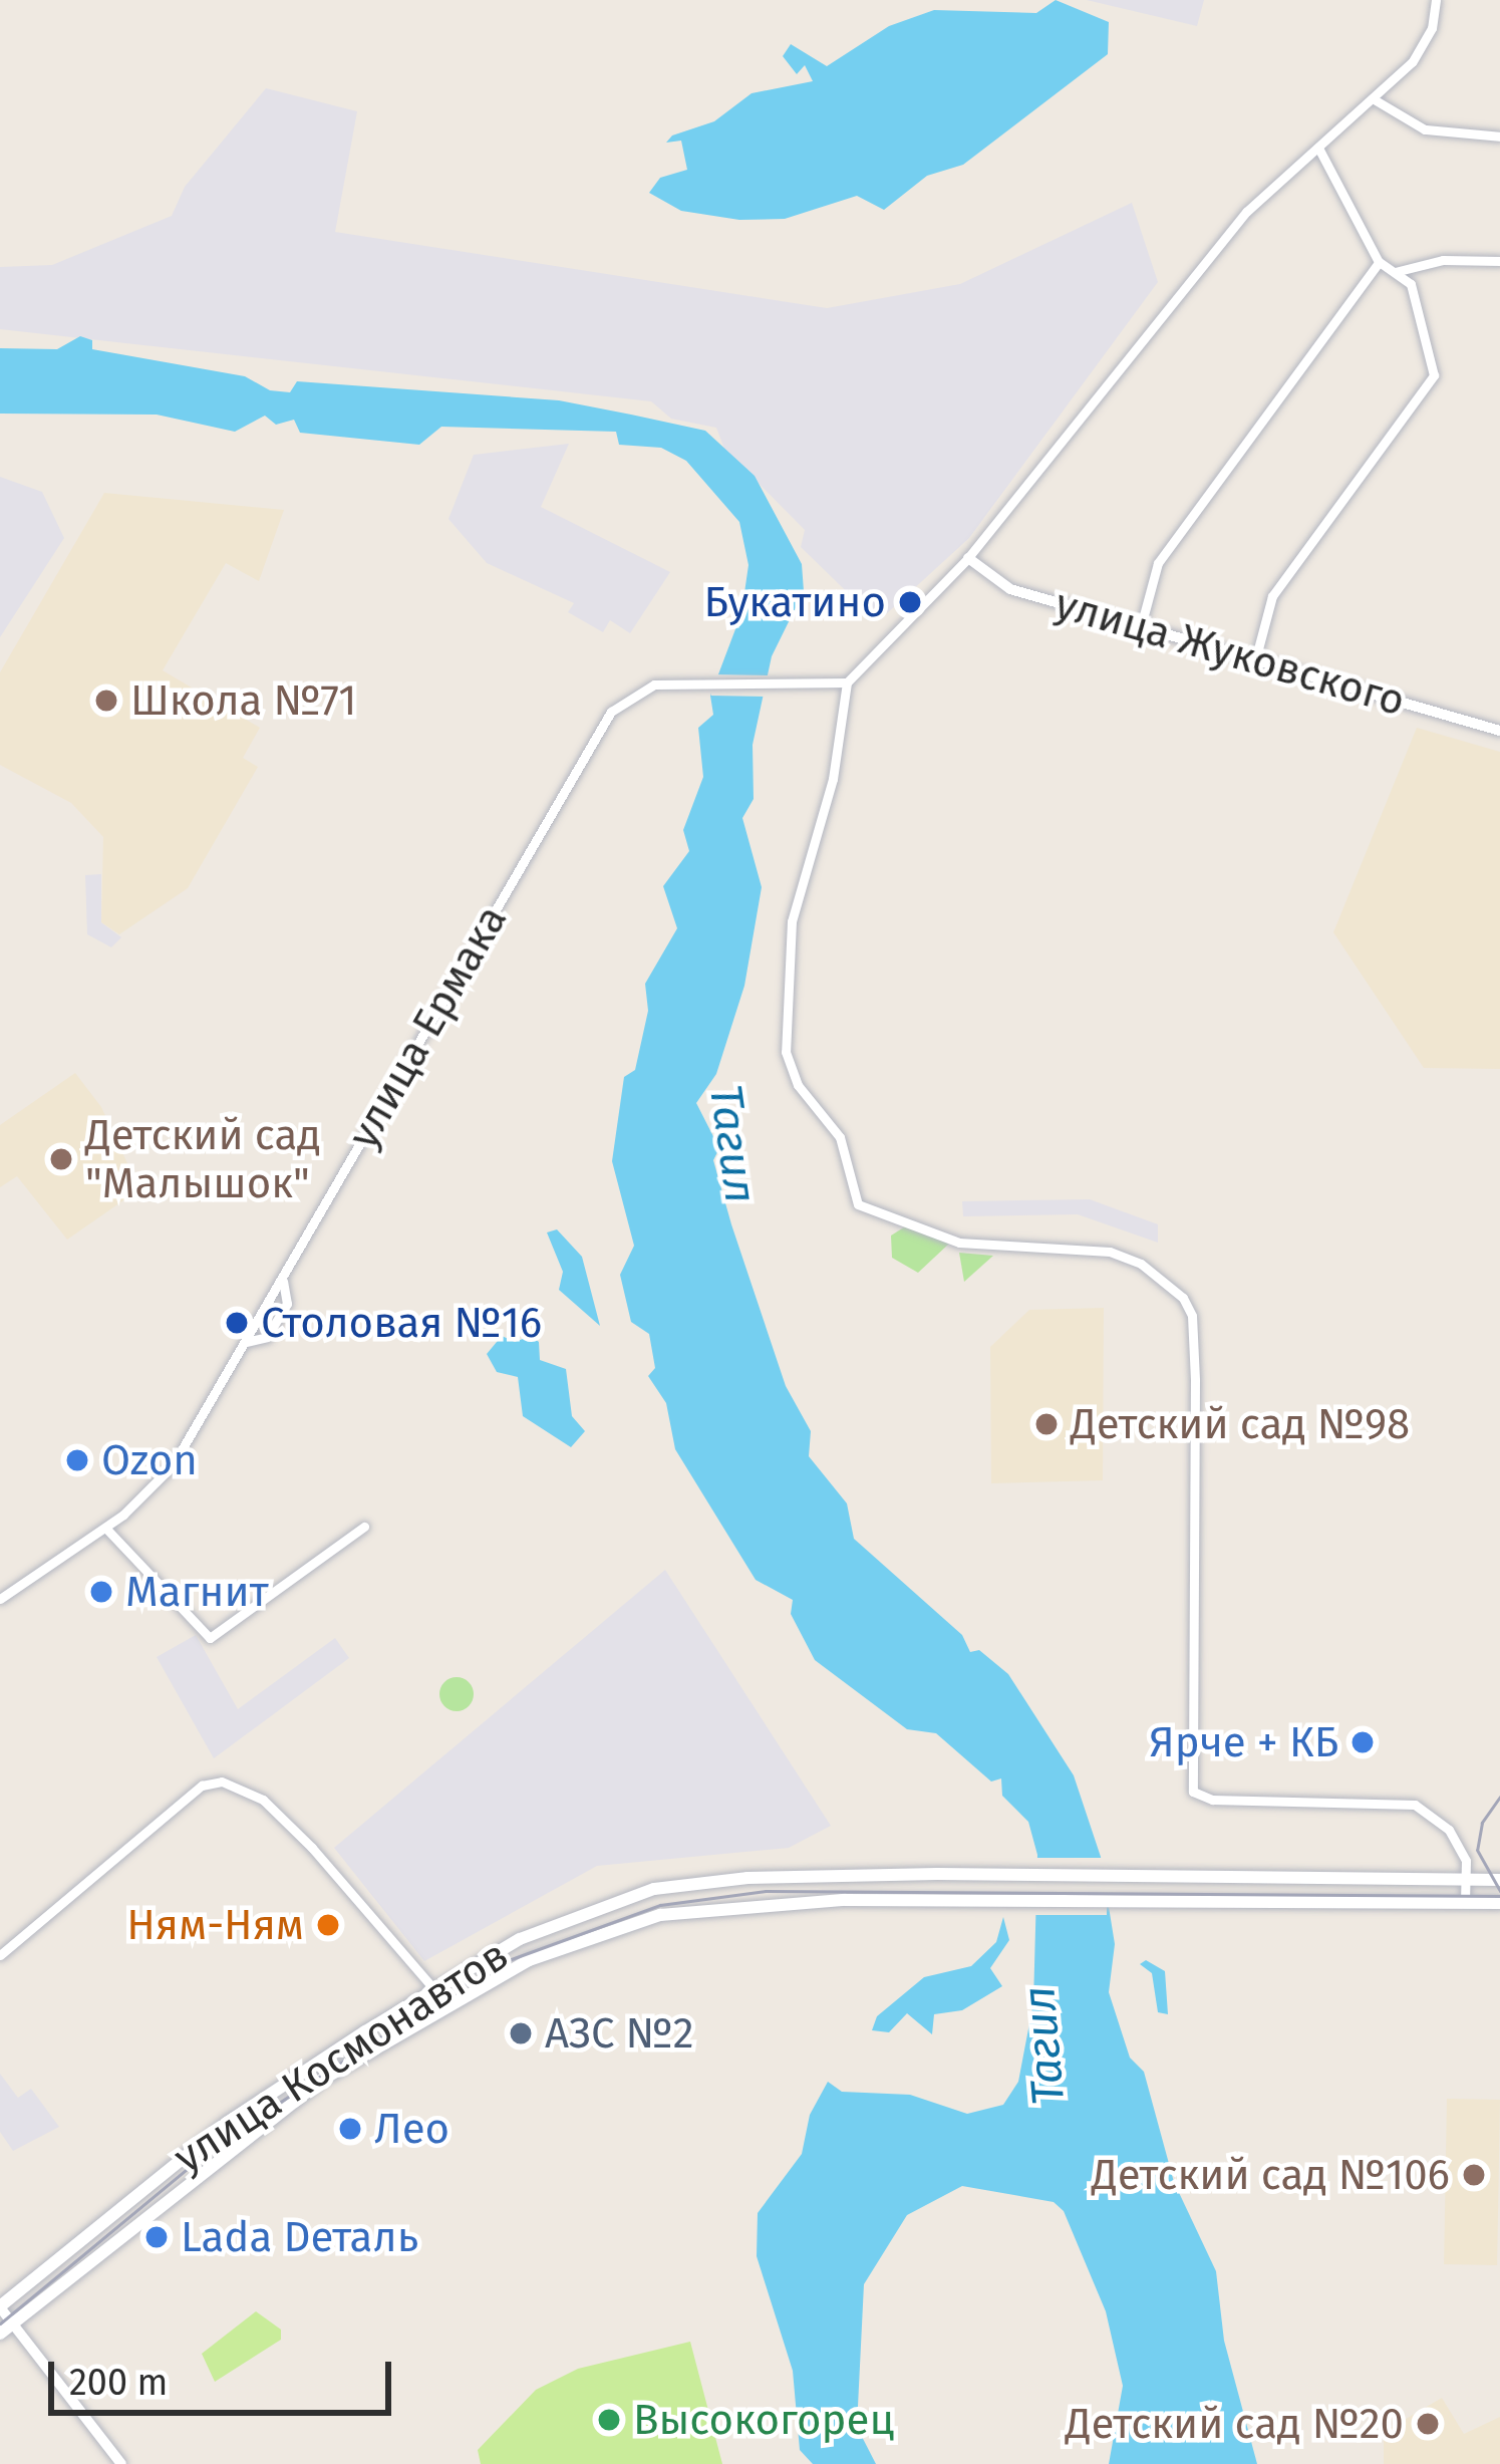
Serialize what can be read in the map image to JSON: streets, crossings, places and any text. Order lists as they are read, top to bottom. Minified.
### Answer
{"streets":{"main road":["улица Космонавтов"],"street":["улица Жуковского","улица Ермака"]},"water":["Тагил"],"places":["Букатино","Школа №71","Детский сад \"Малышок\"","Столовая №16","Детский сад №98","Ozon","Магнит","Ярче + КБ","Ням-Ням","АЗС №2","Лео","Детский сад №106","Lada Dеталь","Высокогорец","Детский сад №20"],"scale_bar":"200 m"}
